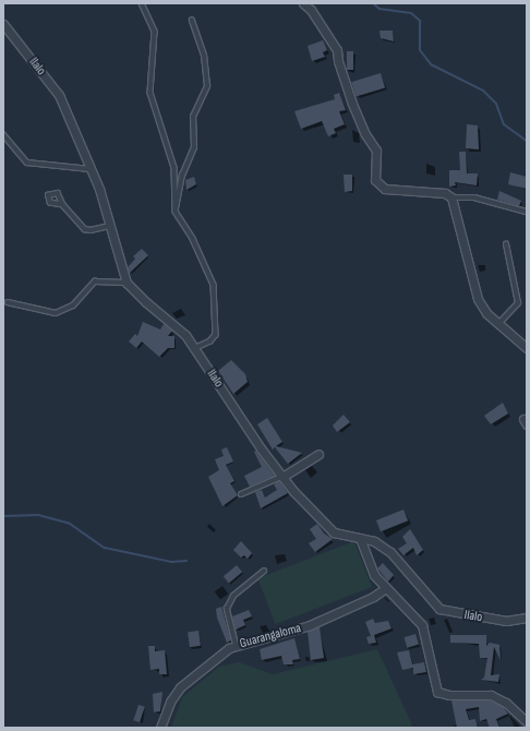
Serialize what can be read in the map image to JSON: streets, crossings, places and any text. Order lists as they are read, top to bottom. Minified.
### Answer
{"streets":{"street":["Ilalo","Guarangaloma"]}}
